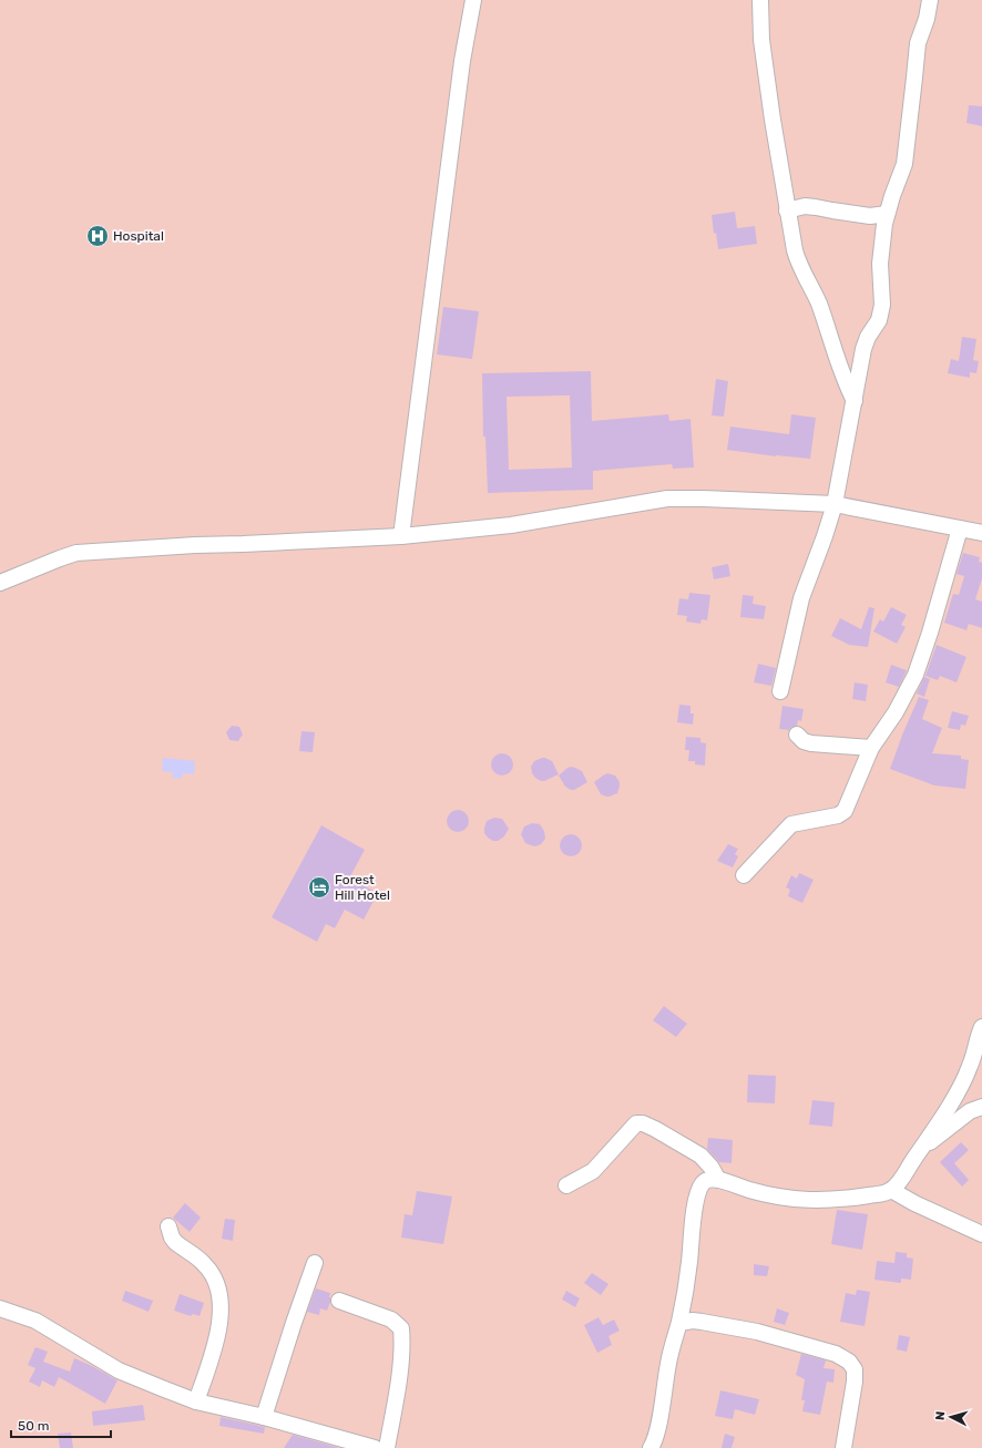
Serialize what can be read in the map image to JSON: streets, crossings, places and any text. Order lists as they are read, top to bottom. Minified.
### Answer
{"places":{"hospital":["Hospital"],"hotel":["Forest Hill Hotel"]},"scale_bar":"50 m","north":"left"}
